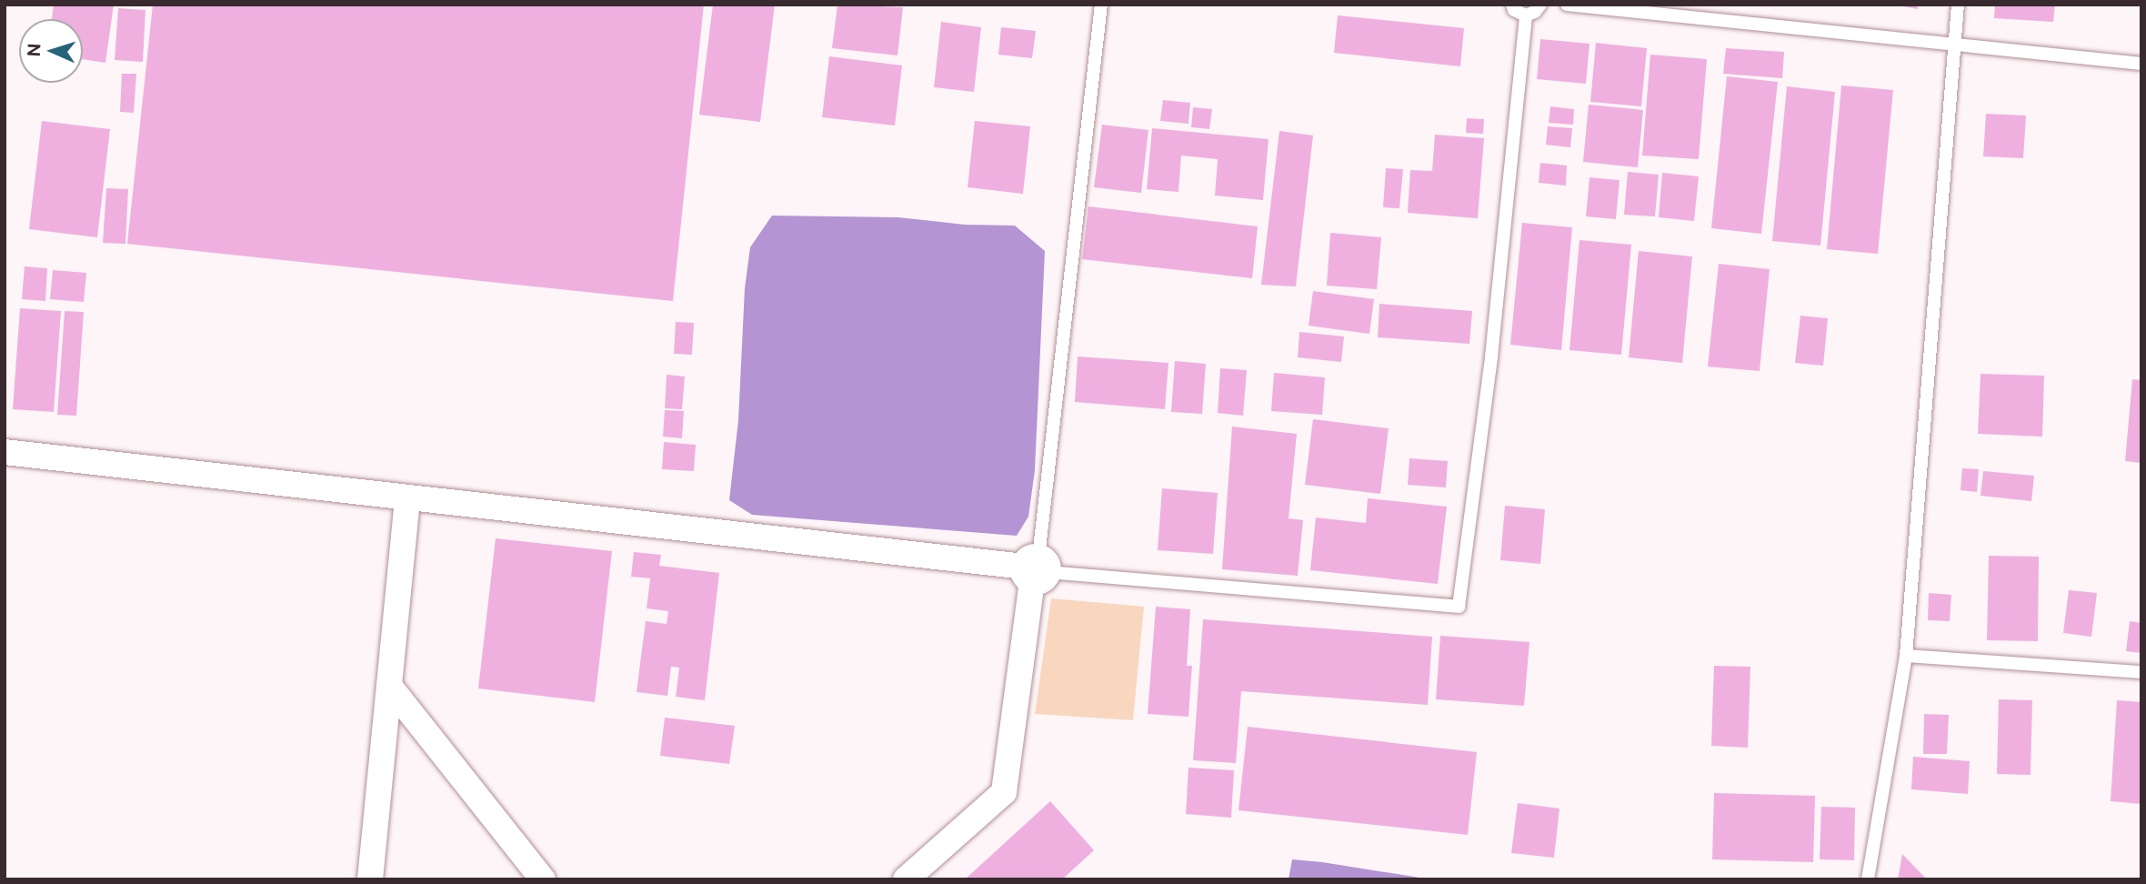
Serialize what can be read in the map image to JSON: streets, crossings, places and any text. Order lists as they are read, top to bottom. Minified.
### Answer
{"north":"left"}
